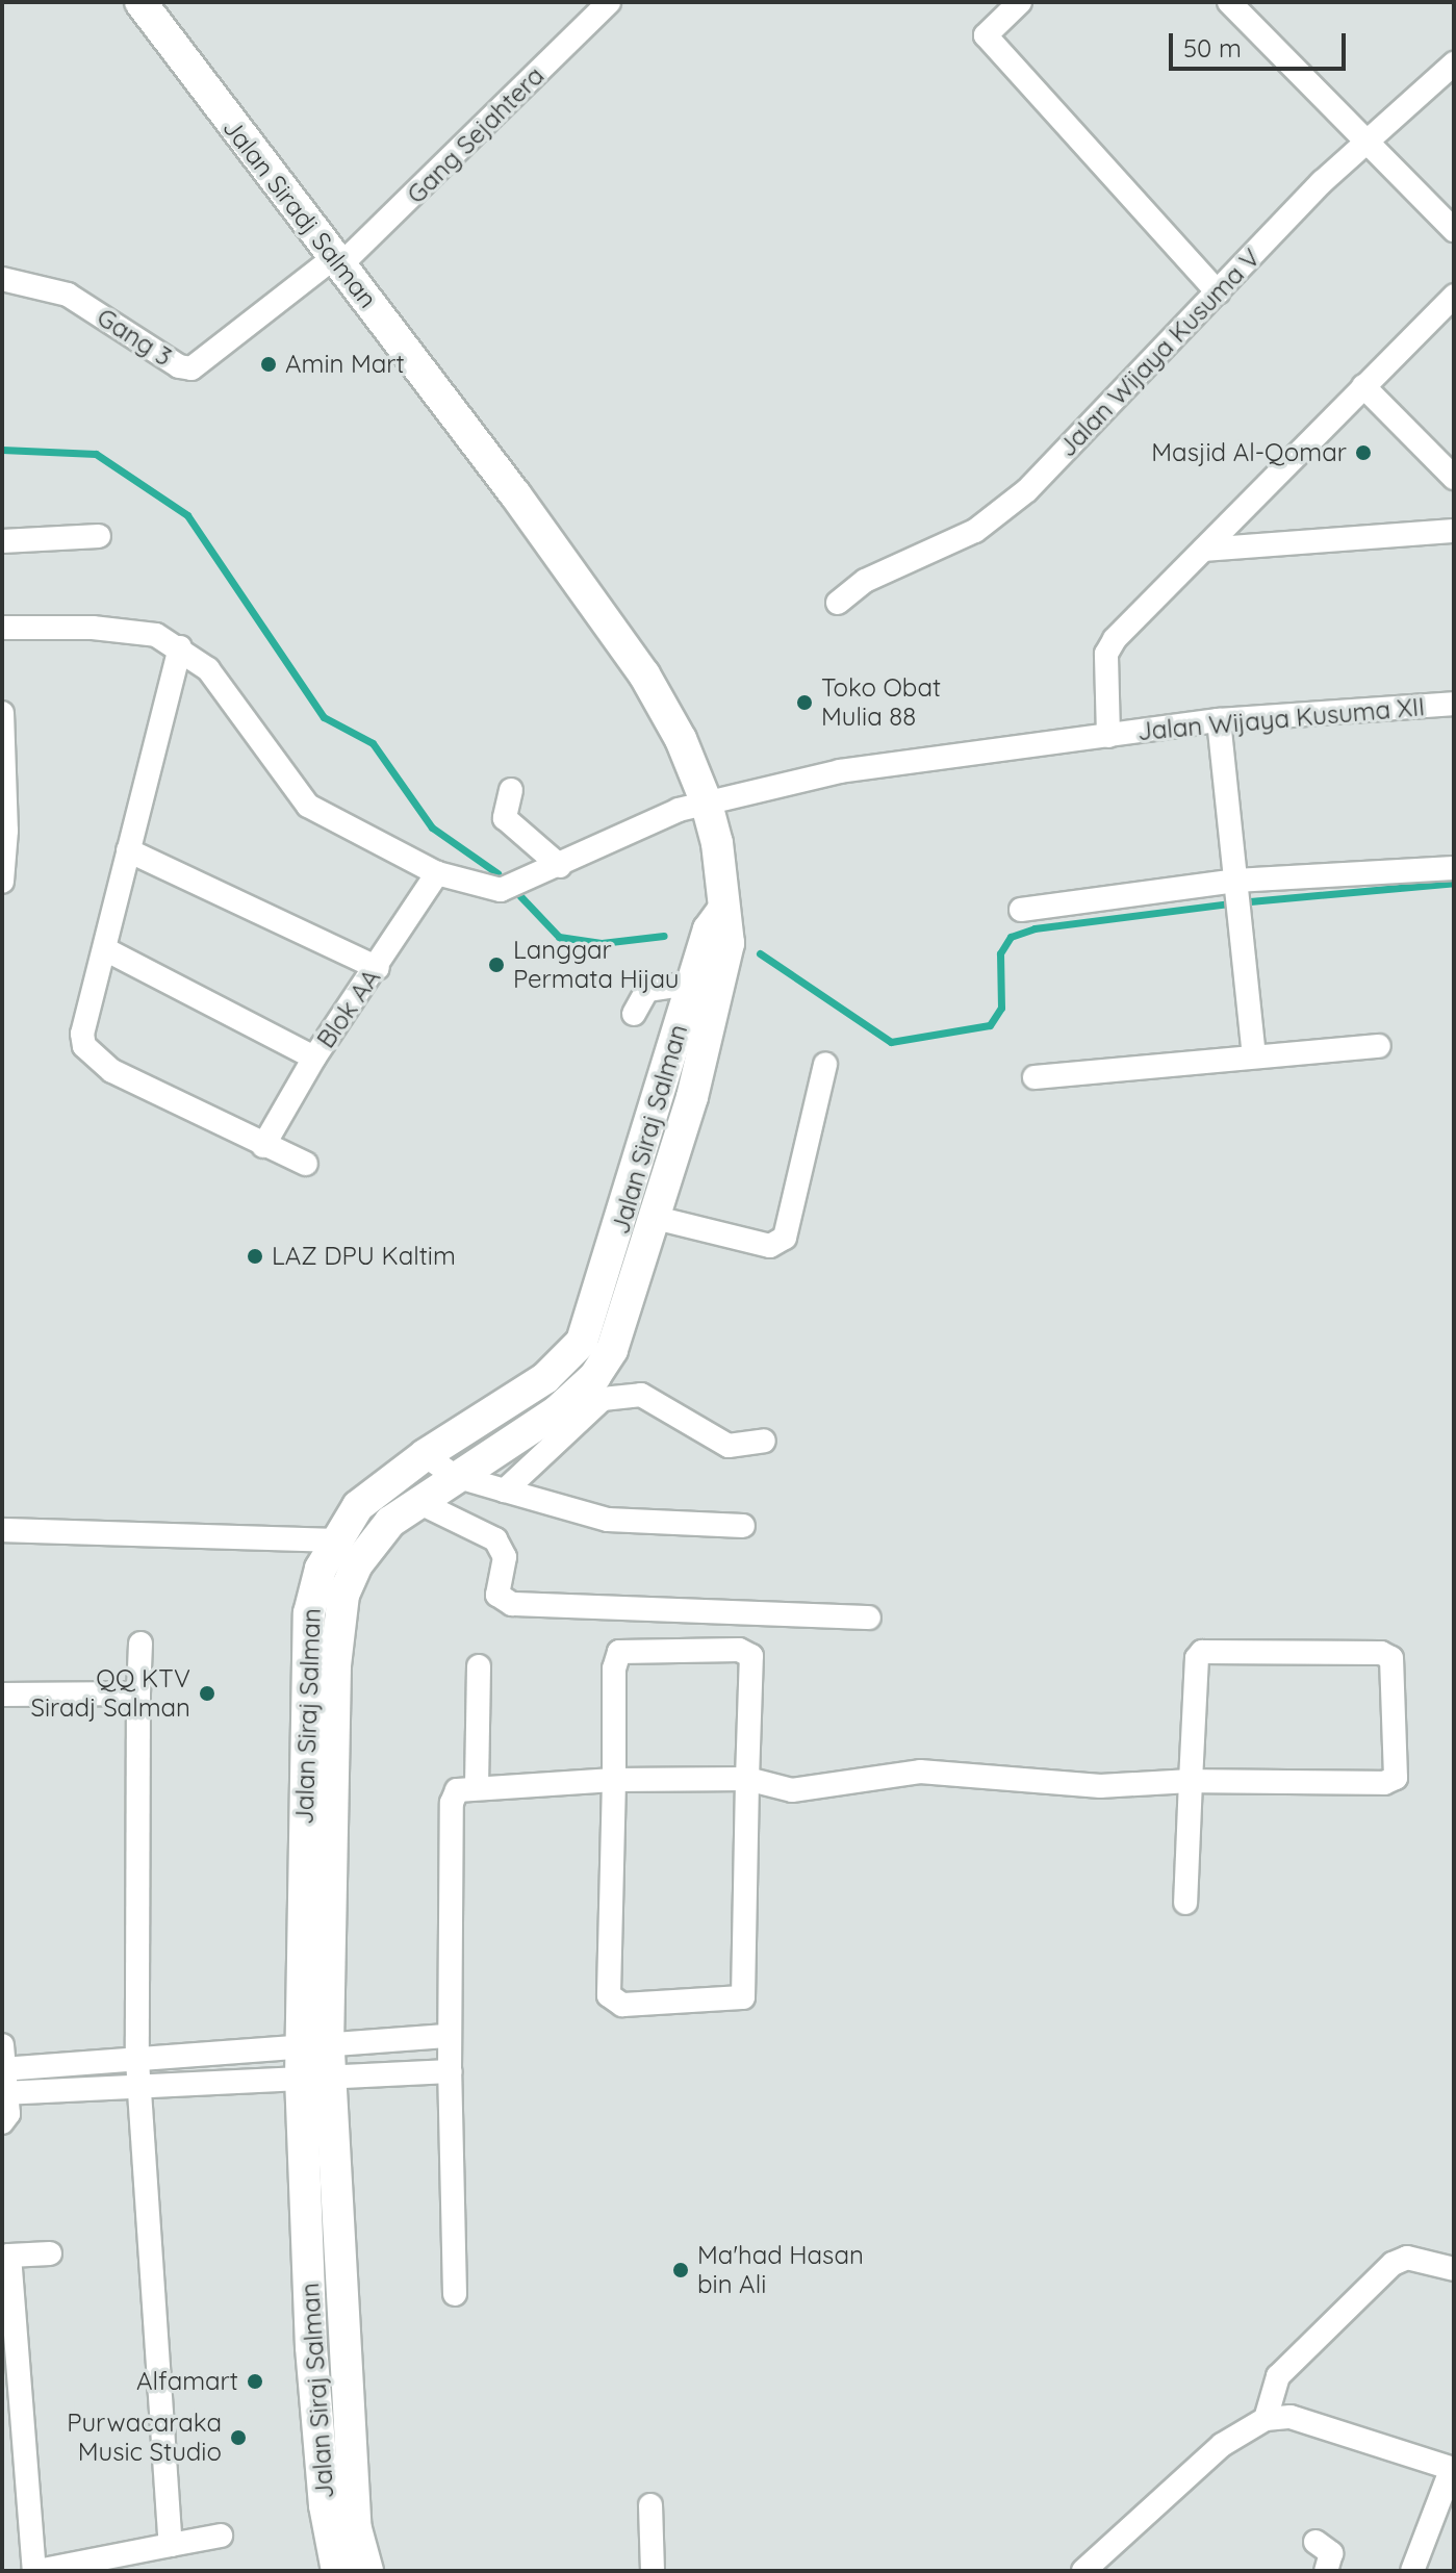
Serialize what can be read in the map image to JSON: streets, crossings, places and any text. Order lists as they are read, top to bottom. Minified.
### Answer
{"streets":{"street":["Gang Sejahtera","Jalan Siradj Salman","Gang 3","Jalan Wijaya Kusuma V","Jalan Wijaya Kusuma XII","Blok AA","Jalan Siraj Salman"]},"crossings":[["Gang Sejahtera","Jalan Siradj Salman"],["Gang Sejahtera","Gang 3"],["Jalan Siradj Salman","Gang 3"],["Jalan Siradj Salman","Jalan Siraj Salman"],["Jalan Wijaya Kusuma XII","Blok AA"],["Jalan Wijaya Kusuma XII","Jalan Siraj Salman"]],"places":["Amin Mart","Masjid Al-Qomar","Toko Obat Mulia 88","Langgar Permata Hijau","LAZ DPU Kaltim","QQ KTV Siradj Salman","Ma'had Hasan bin Ali","Alfamart","Purwacaraka Music Studio"],"scale_bar":"50 m"}
